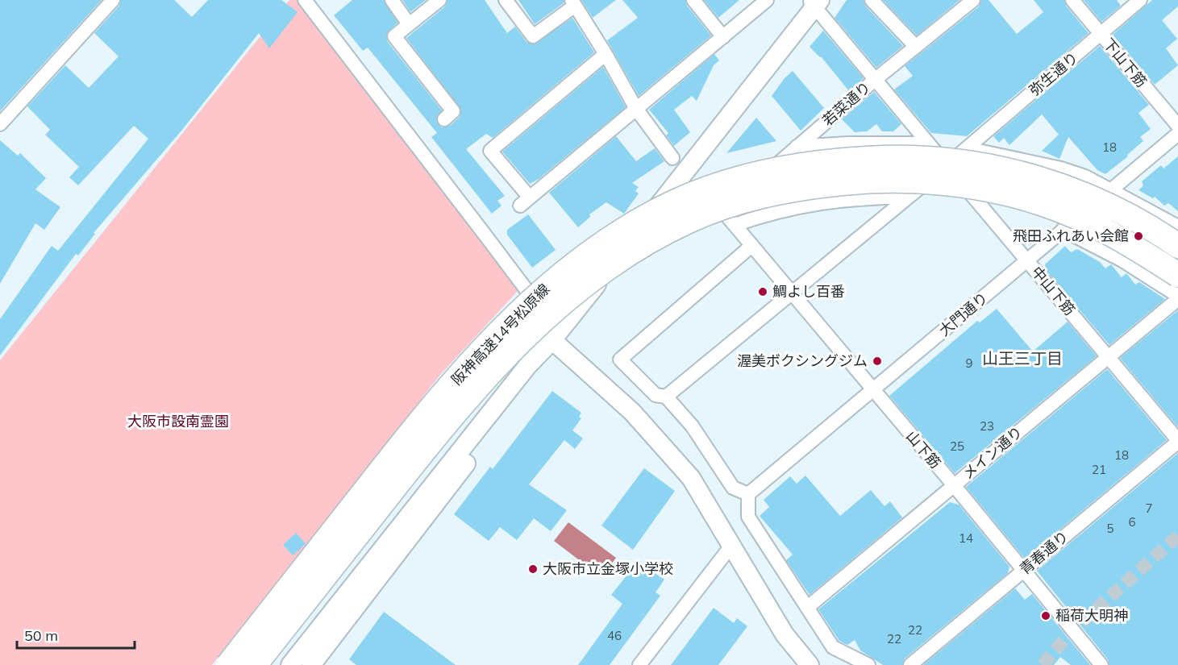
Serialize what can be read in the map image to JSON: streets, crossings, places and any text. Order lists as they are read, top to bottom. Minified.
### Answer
{"streets":{"highway":["阪神高速14号松原線"],"street":["下山下筋","弥生通り","若菜通り","中山下筋","大門通り","山下筋","メイン通り","青春通り"]},"crossings":[["下山下筋","弥生通り"],["弥生通り","中山下筋"],["弥生通り","山下筋"],["若菜通り","中山下筋"],["若菜通り","山下筋"],["中山下筋","大門通り"],["中山下筋","メイン通り"],["中山下筋","青春通り"],["大門通り","山下筋"],["山下筋","メイン通り"],["山下筋","青春通り"]],"districts":["山王三丁目"],"parks":["大阪市設南霊園"],"places":["飛田ふれあい会館","鯛よし百番","渥美ボクシングジム","大阪市立金塚小学校","稲荷大明神"],"house_numbers":["18","9","23","25","18","21","7","6","5","14","22","46","22"],"scale_bar":"50 m"}
